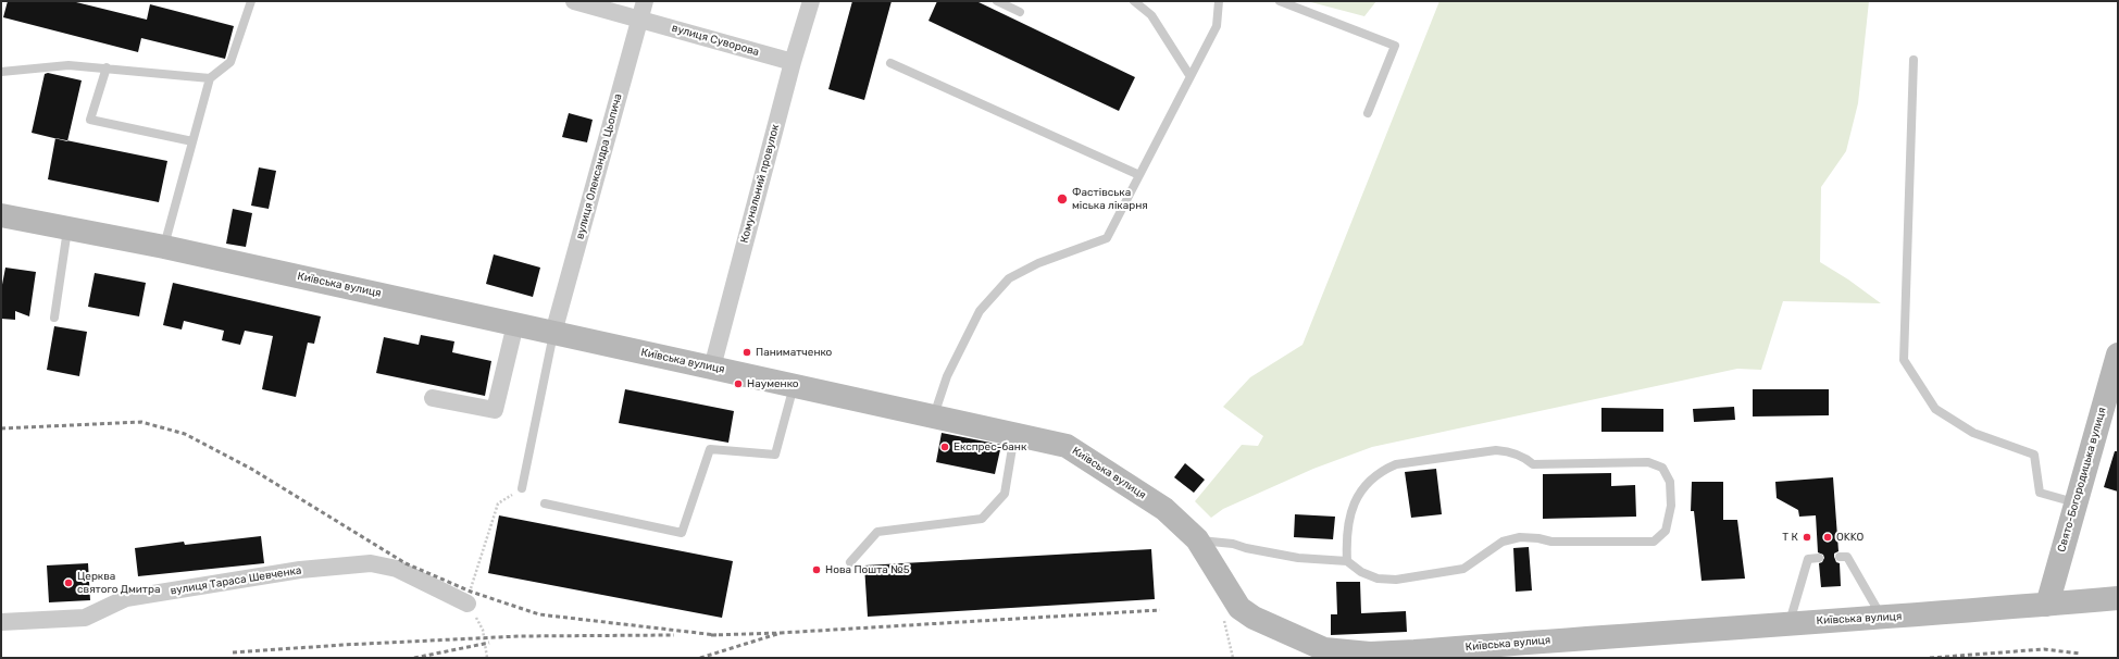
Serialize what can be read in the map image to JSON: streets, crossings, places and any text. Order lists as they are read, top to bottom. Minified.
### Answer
{"streets":{"main road":["Київська вулиця","Свято-Богородицька вулиця"],"street":["вулиця Суворова","вулиця Олександра Цьопича","Комунальний провулок","вулиця Тараса Шевченка"]},"crossings":[["вулиця Суворова","вулиця Олександра Цьопича"],["вулиця Суворова","Комунальний провулок"],["вулиця Олександра Цьопича","Київська вулиця"],["Комунальний провулок","Київська вулиця"],["Київська вулиця","Свято-Богородицька вулиця"]],"places":["Фастівська міська лікарня","Паниматченко","Науменко","Експрес-банк","Т К","OKKO","Нова Пошта №5","Церква святого Дмитра"]}
